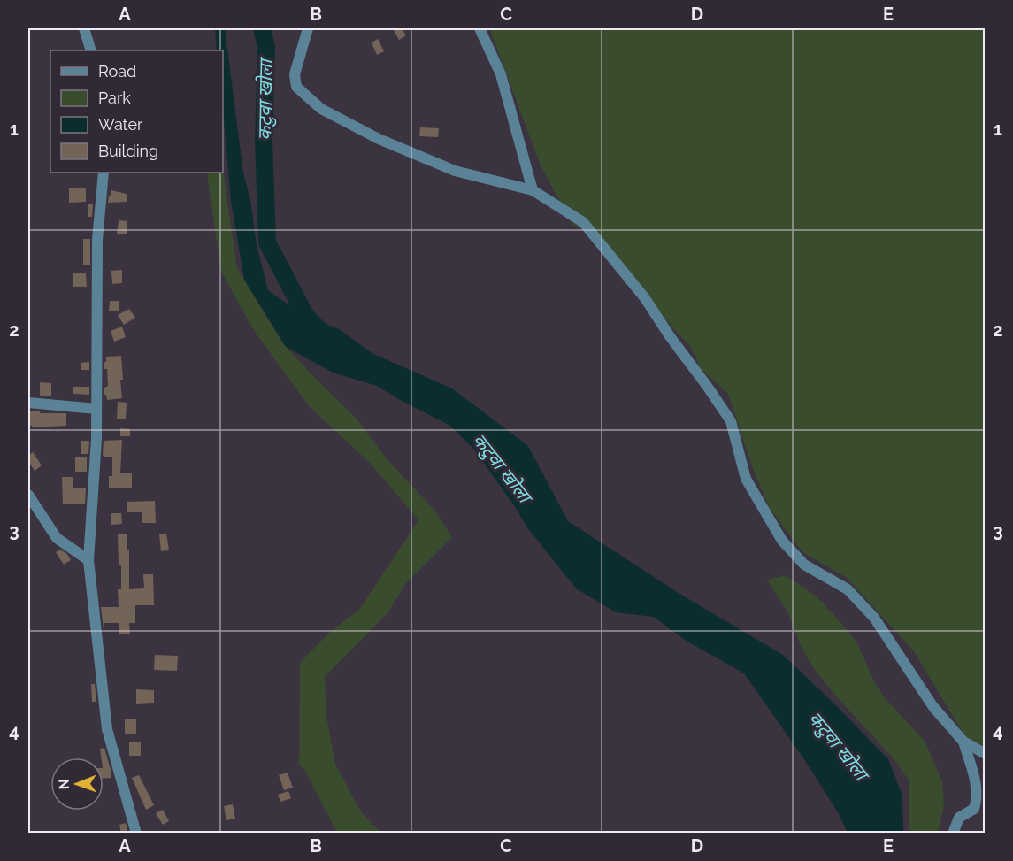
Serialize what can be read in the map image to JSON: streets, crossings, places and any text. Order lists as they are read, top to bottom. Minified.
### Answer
{"water":["कटुवा खोला"],"legend":["Road","Park","Water","Building"],"north":"left","grid":{"columns":["A","B","C","D","E"],"rows":["1","2","3","4"]}}
